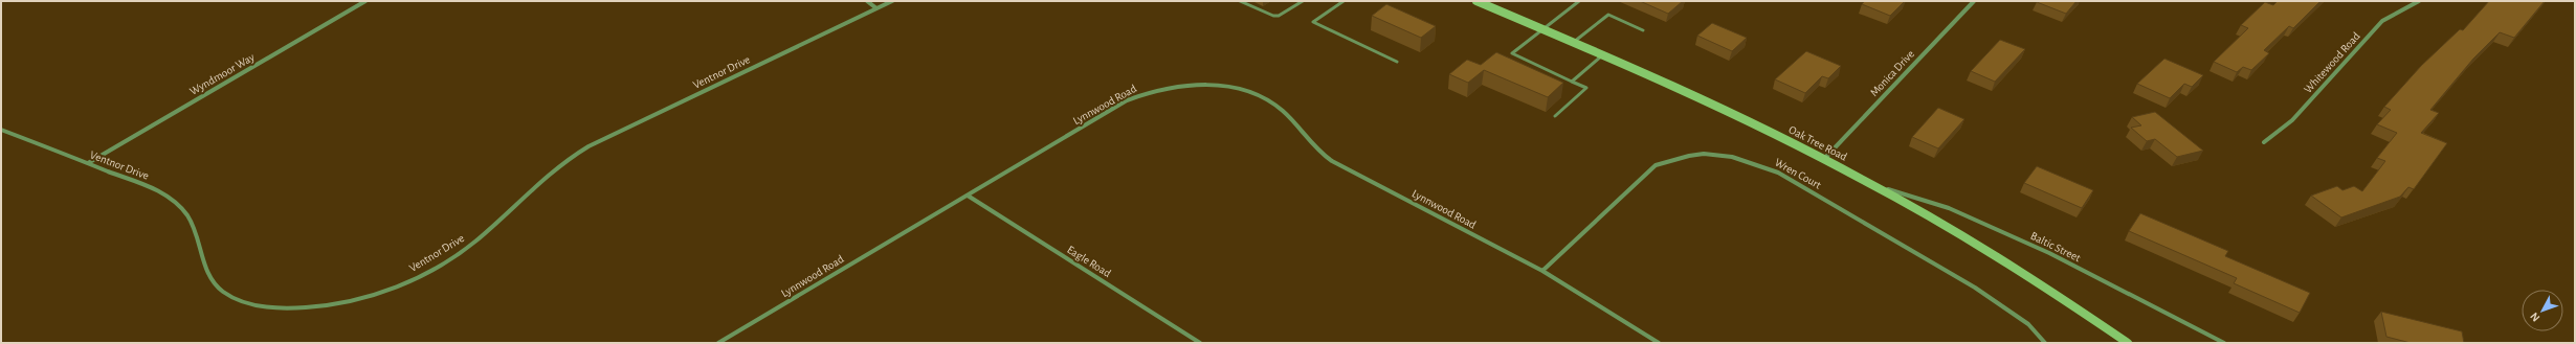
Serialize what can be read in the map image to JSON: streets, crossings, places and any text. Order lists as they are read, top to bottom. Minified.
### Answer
{"streets":{"main road":["Oak Tree Road"],"street":["Whitewood Road","Ventnor Drive","Monica Drive","Wyndmoor Way","Lynnwood Road","Wren Court","Baltic Street","Eagle Road"]},"crossings":[["Ventnor Drive","Wyndmoor Way"],["Monica Drive","Oak Tree Road"],["Lynnwood Road","Wren Court"],["Lynnwood Road","Eagle Road"],["Oak Tree Road","Baltic Street"]],"north":"bottom left"}
